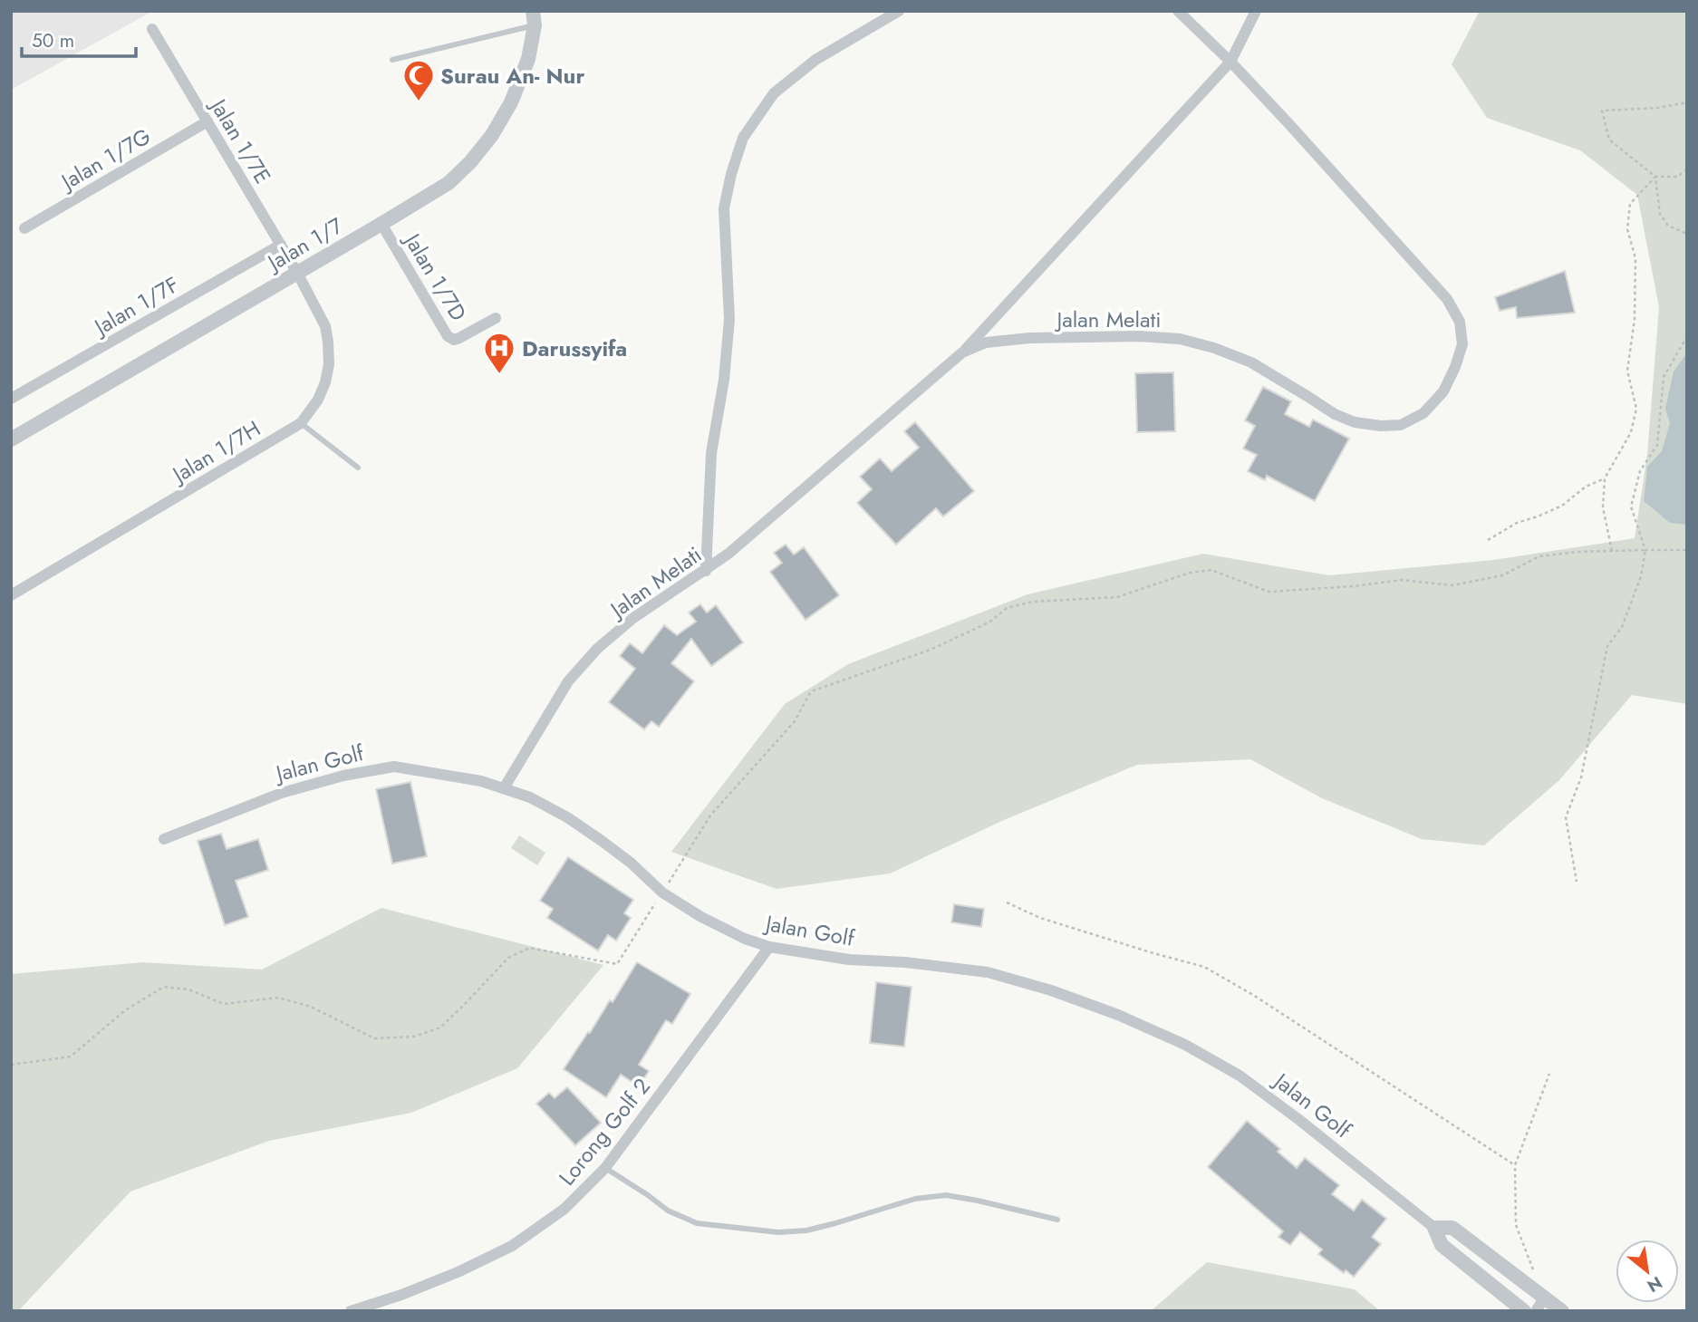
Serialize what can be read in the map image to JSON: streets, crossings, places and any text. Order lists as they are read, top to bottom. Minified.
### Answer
{"streets":{"street":["Jalan 1/7E","Jalan 1/7G","Jalan 1/7","Jalan 1/7D","Jalan 1/7F","Jalan Melati","Jalan 1/7H","Jalan Golf","Lorong Golf 2"]},"crossings":[["Jalan 1/7E","Jalan 1/7G"],["Jalan 1/7E","Jalan 1/7"],["Jalan 1/7E","Jalan 1/7F"],["Jalan 1/7E","Jalan 1/7H"],["Jalan 1/7","Jalan 1/7D"],["Jalan 1/7","Jalan 1/7H"],["Jalan Melati","Jalan Golf"],["Jalan Golf","Lorong Golf 2"]],"places":{"mosque":["Surau An- Nur"],"hospital":["Darussyifa"]},"scale_bar":"50 m","north":"bottom right"}
